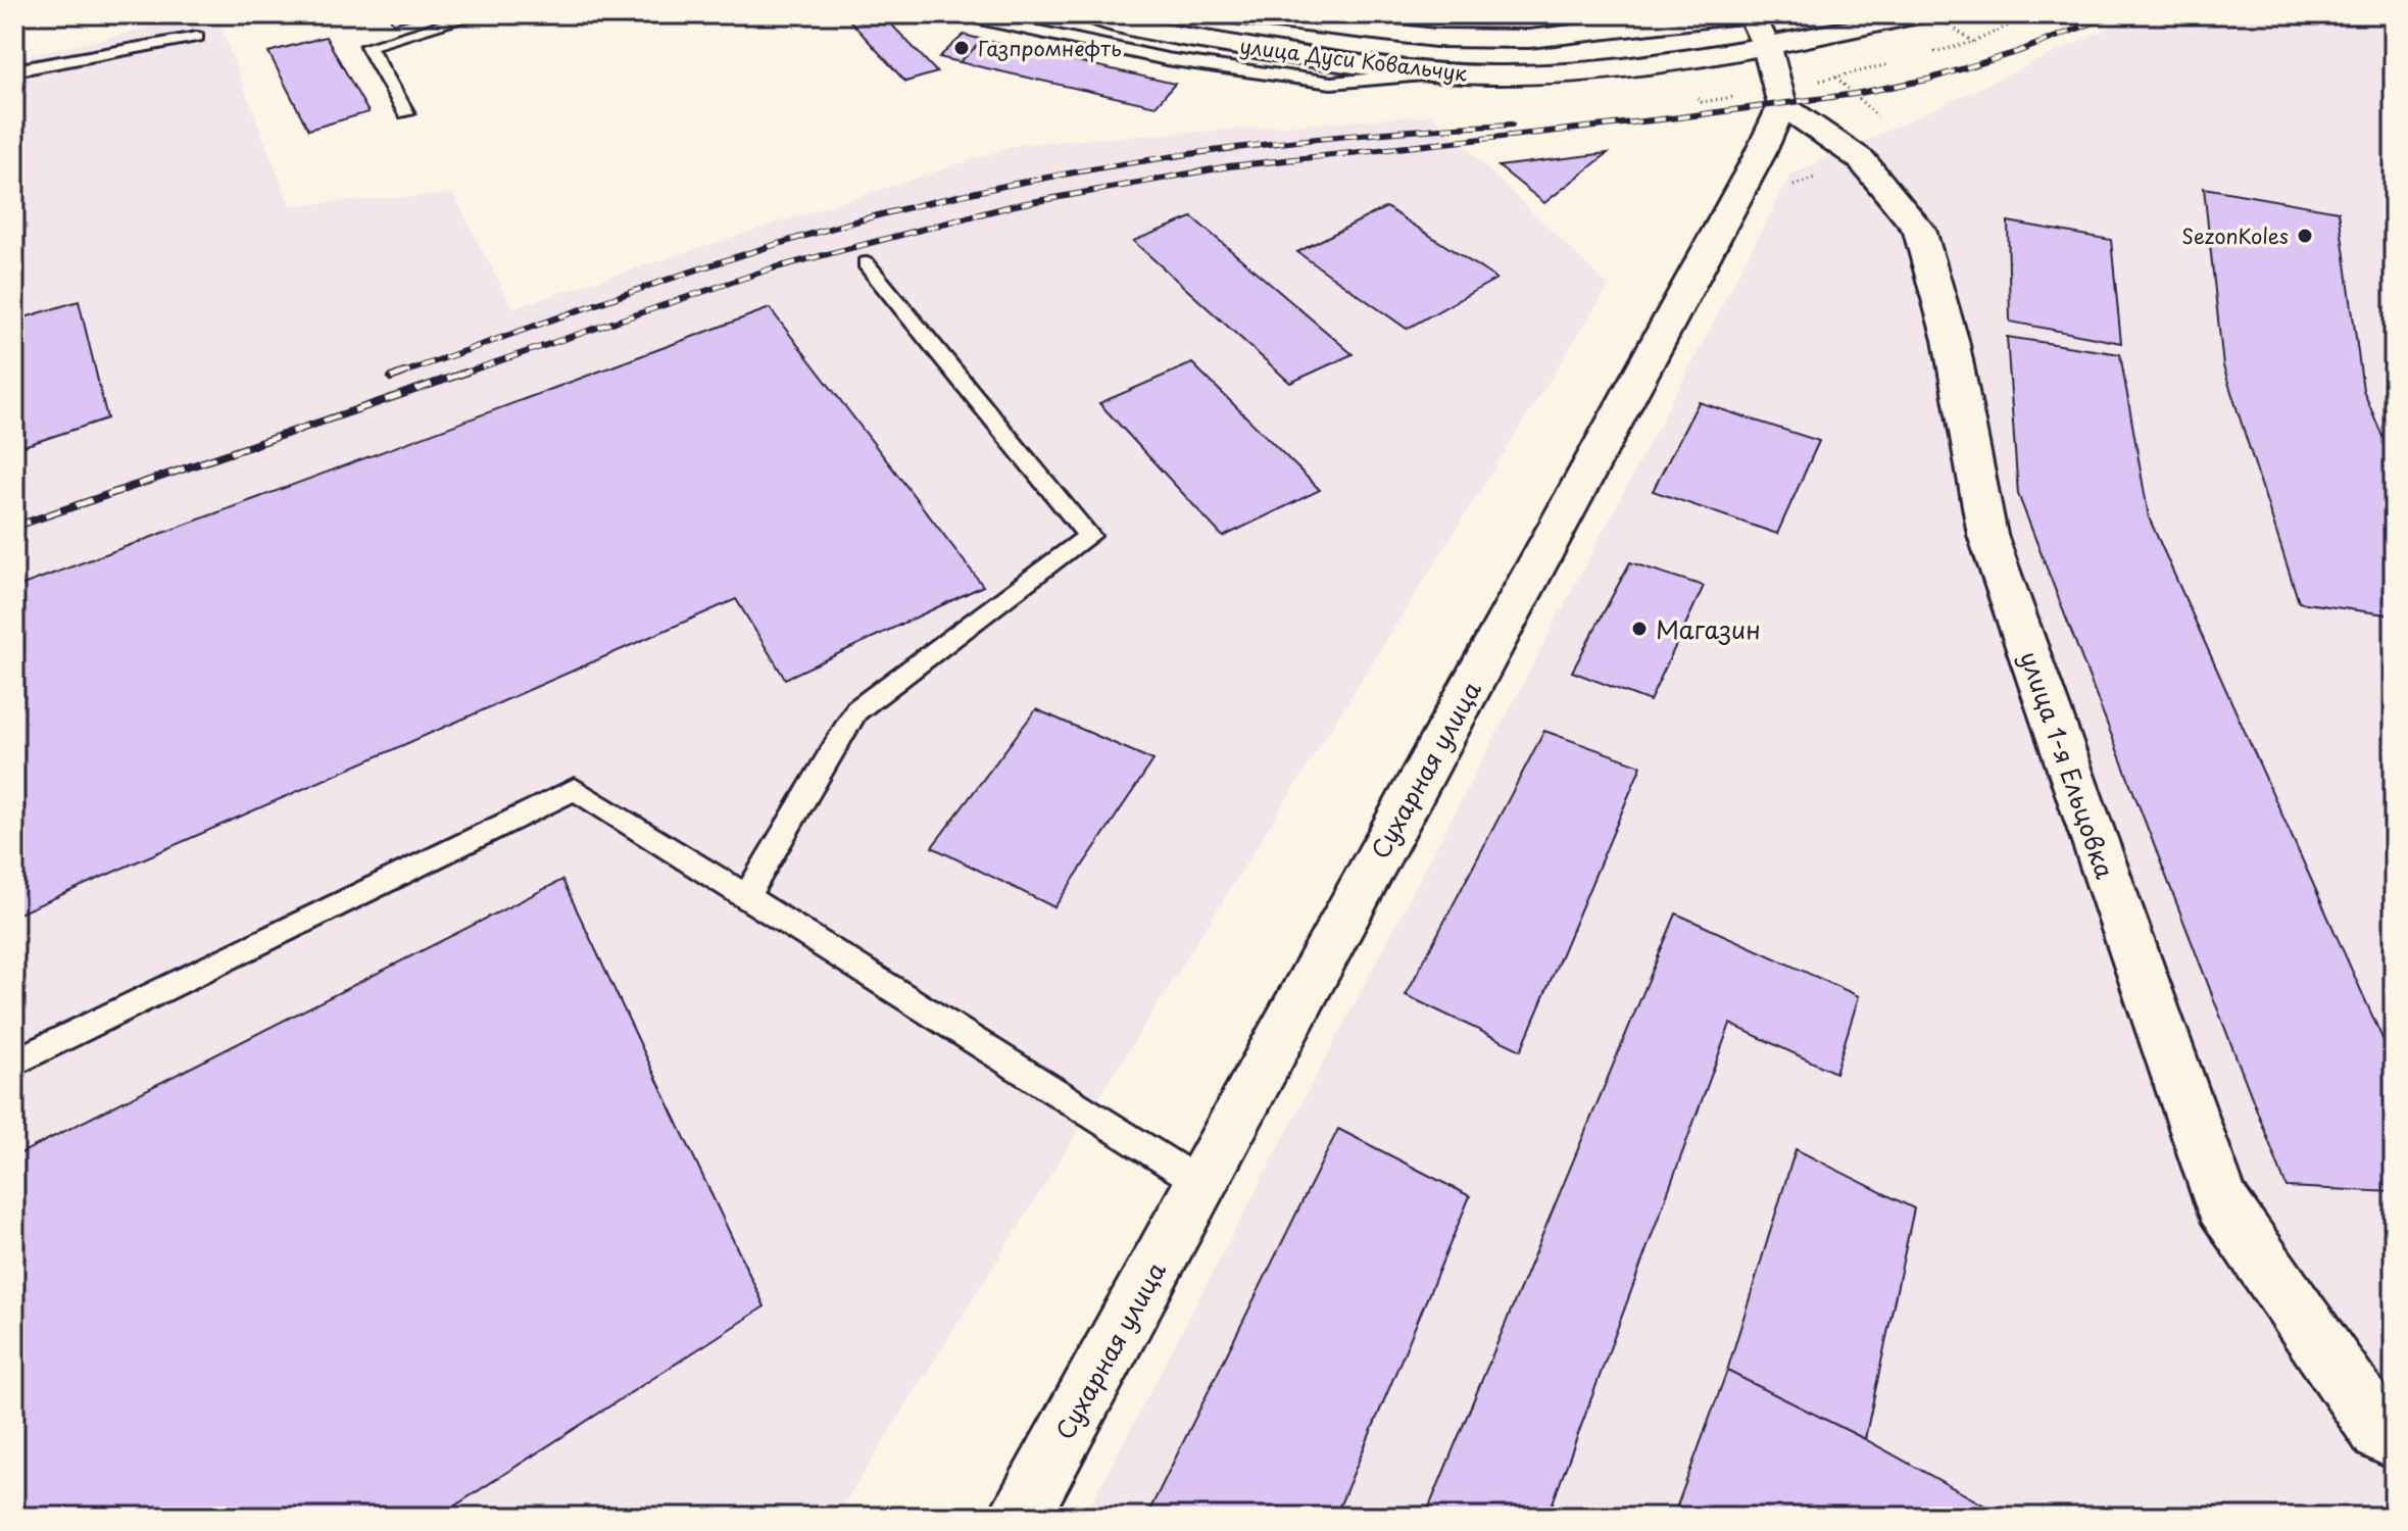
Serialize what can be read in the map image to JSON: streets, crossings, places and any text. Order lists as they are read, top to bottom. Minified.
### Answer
{"streets":{"street":["улица Дуси Ковальчук","улица 1-я Ельцовка","Сухарная улица"]},"crossings":[["улица 1-я Ельцовка","Сухарная улица"]],"places":["Газпромнефть","SezonKoles","Магазин"]}
